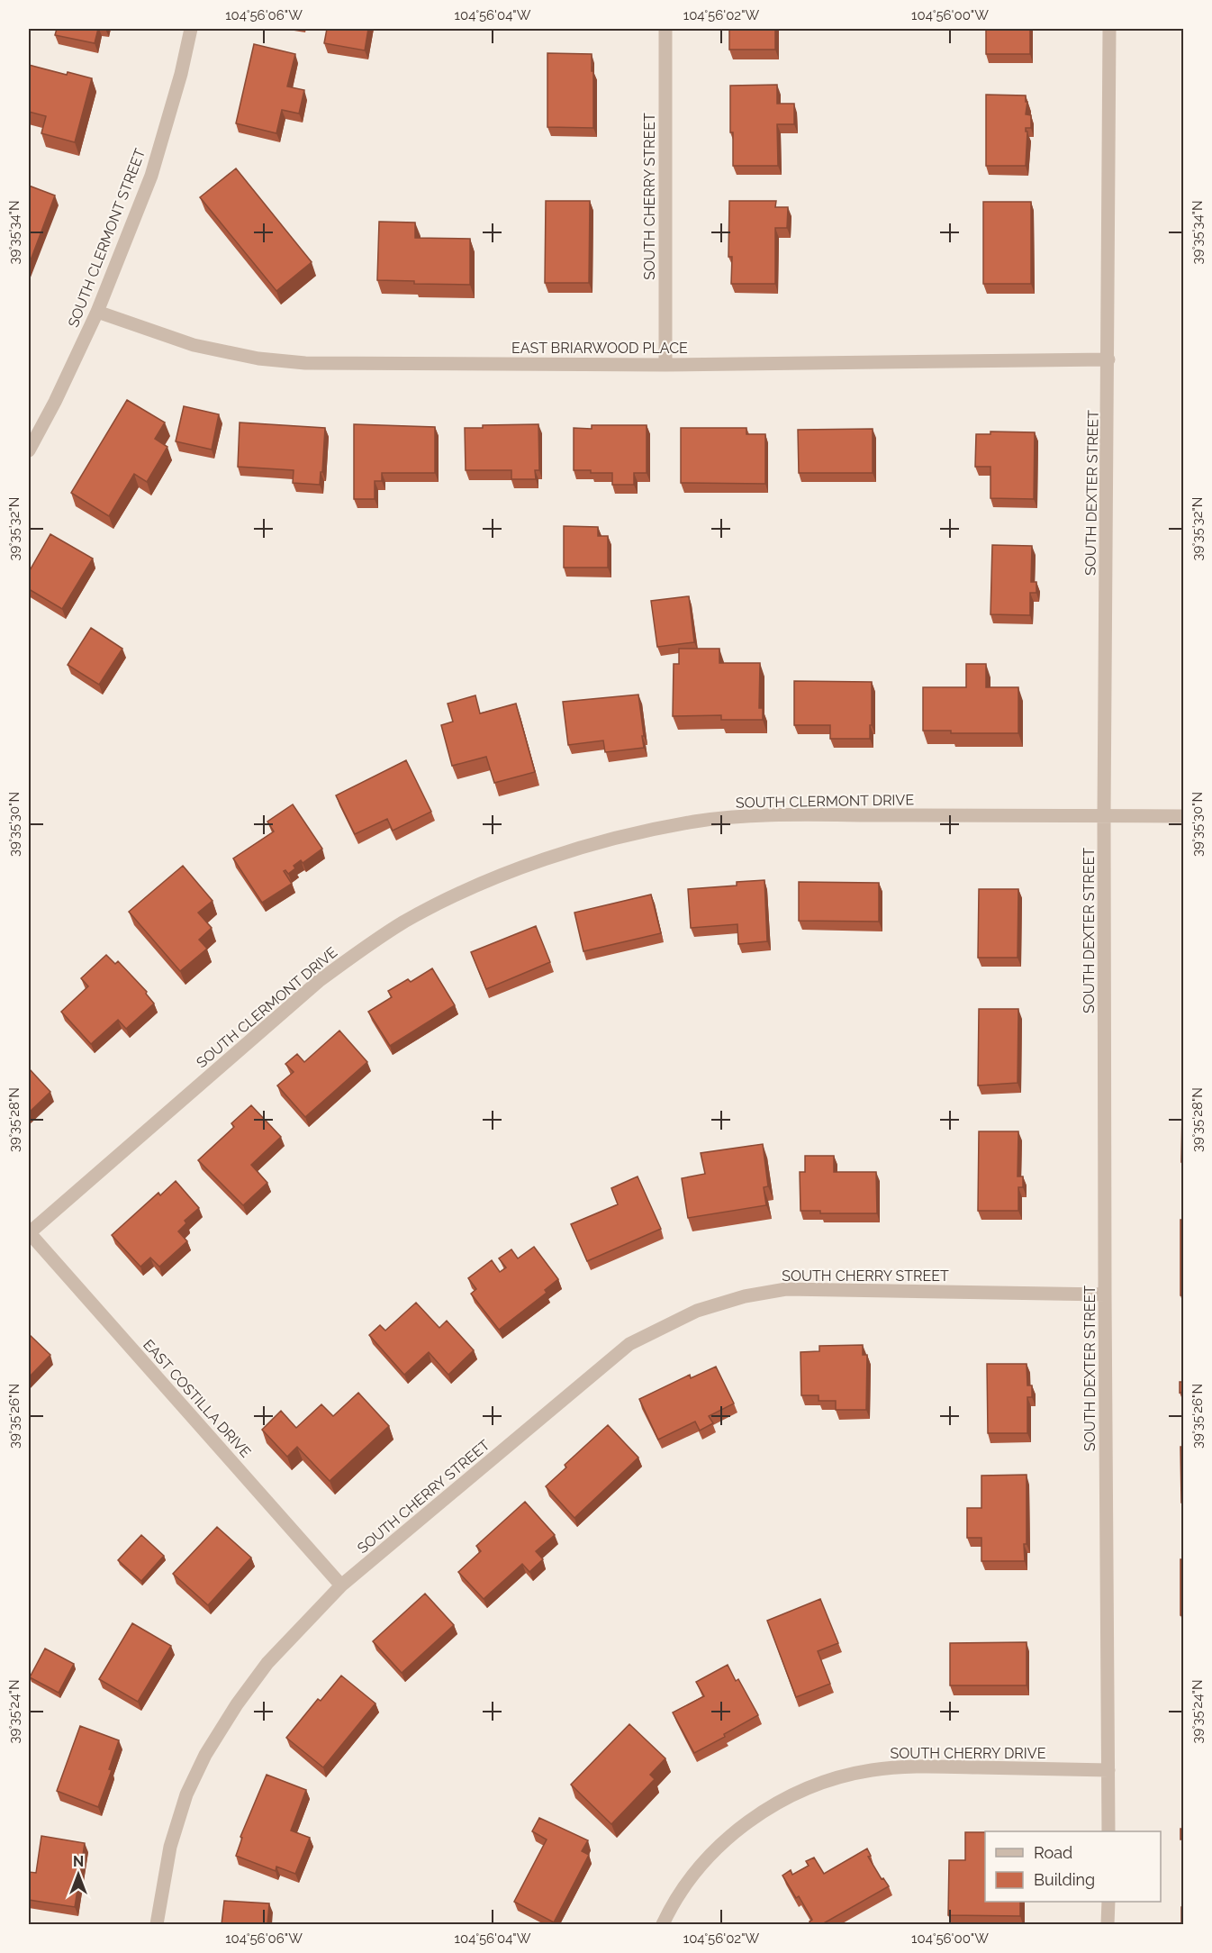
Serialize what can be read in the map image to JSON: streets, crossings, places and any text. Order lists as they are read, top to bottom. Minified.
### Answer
{"streets":{"street":["SOUTH CHERRY STREET","SOUTH CLERMONT STREET","EAST BRIARWOOD PLACE","SOUTH DEXTER STREET","SOUTH CLERMONT DRIVE","EAST COSTILLA DRIVE","SOUTH CHERRY DRIVE"]},"crossings":[["SOUTH CHERRY STREET","EAST BRIARWOOD PLACE"],["SOUTH CHERRY STREET","SOUTH DEXTER STREET"],["SOUTH CHERRY STREET","EAST COSTILLA DRIVE"],["SOUTH CLERMONT STREET","EAST BRIARWOOD PLACE"],["EAST BRIARWOOD PLACE","SOUTH DEXTER STREET"],["SOUTH DEXTER STREET","SOUTH CLERMONT DRIVE"],["SOUTH DEXTER STREET","SOUTH CHERRY DRIVE"],["SOUTH CLERMONT DRIVE","EAST COSTILLA DRIVE"]],"legend":["Road","Building"],"north":"top","coordinates":["104°56'06\"W","104°56'04\"W","104°56'02\"W","104°56'00\"W","39°35'34\"N","39°35'32\"N","39°35'30\"N","39°35'28\"N","39°35'26\"N","39°35'24\"N"]}
